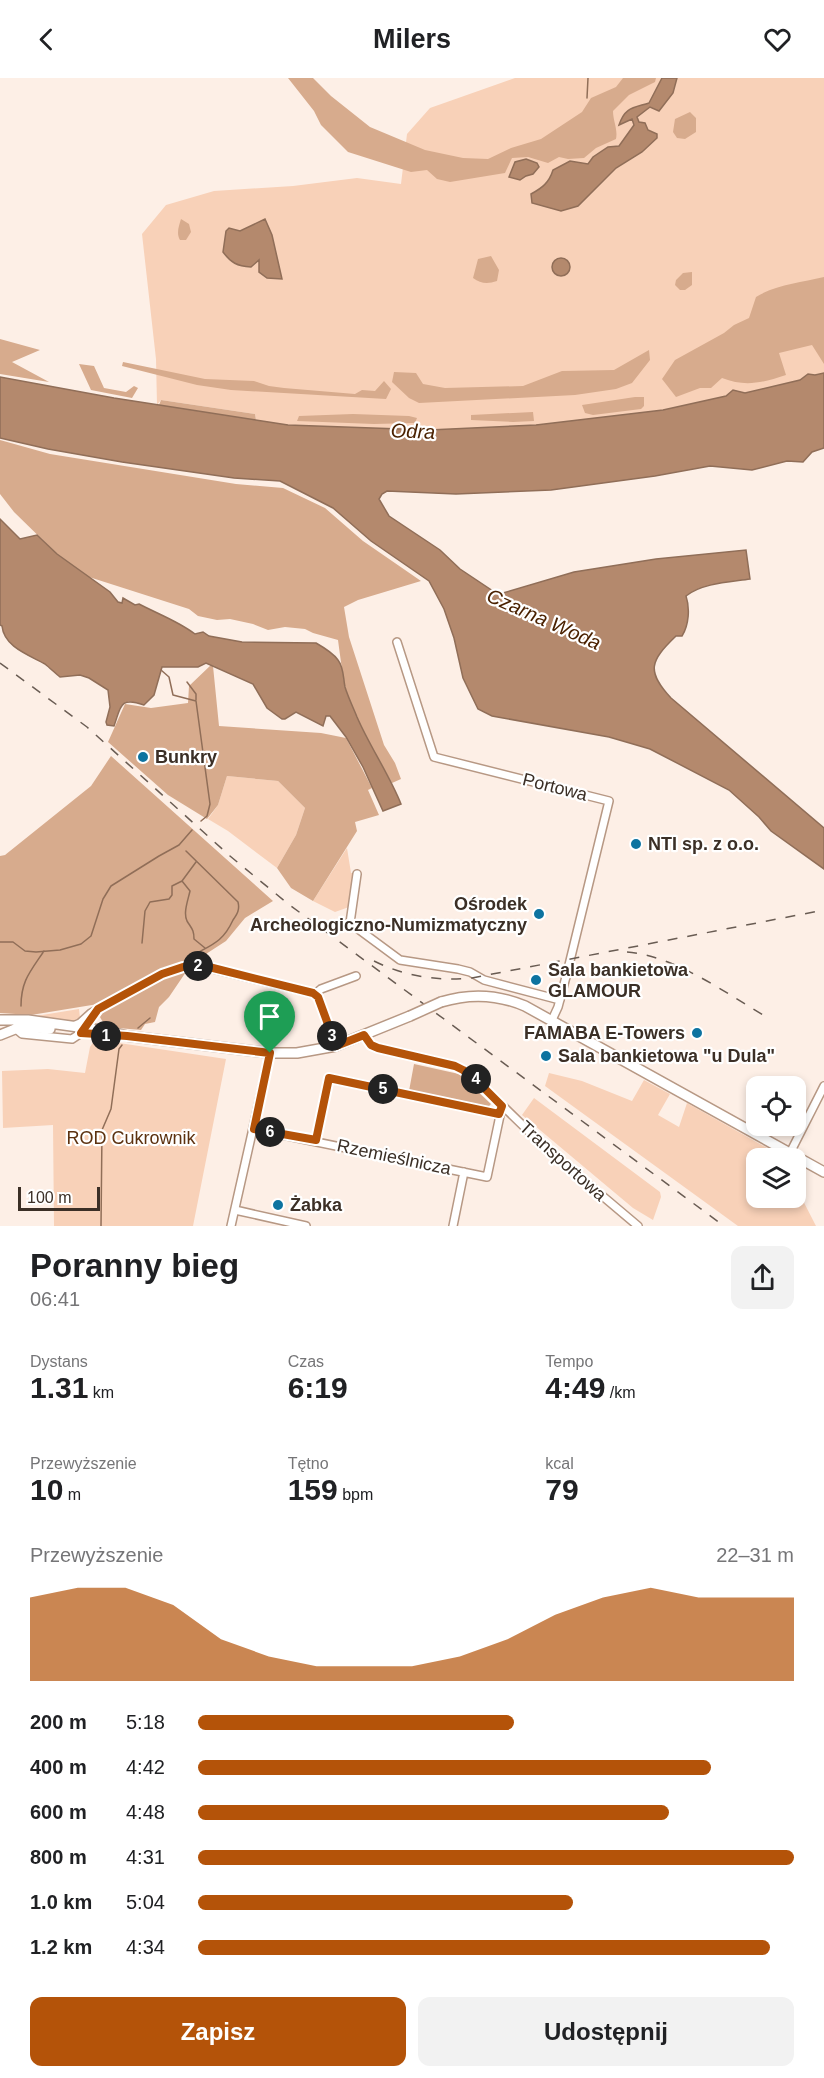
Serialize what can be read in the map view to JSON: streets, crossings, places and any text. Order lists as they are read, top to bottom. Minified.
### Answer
{"streets":{"street":["Portowa","Rzemieślnicza","Transportowa"]},"water":["Odra","Czarna Woda"],"parks":["ROD Cukrownik"],"places":["Bunkry","NTI sp. z o.o.","Ośrodek Archeologiczno-Numizmatyczny","Sala bankietowa GLAMOUR","FAMABA E-Towers","Sala bankietowa \"u Dula\"","Żabka"],"scale_bar":"100 m","page":{"header":"Milers","pins":["2","1","3","4","5","6"],"scale":"100 m","heading":["Poranny bieg","06:41"],"stats":[["Dystans","1.31 km"],["Czas","6:19"],["Tempo","4:49 /km"],["Przewyższenie","10 m"],["Tętno","159 bpm"],["kcal","79"]],"chart":["Przewyższenie","22–31 m"],"list":[{"name":"200 m","note":"5:18"},{"name":"400 m","note":"4:42"},{"name":"600 m","note":"4:48"},{"name":"800 m","note":"4:31"},{"name":"1.0 km","note":"5:04"},{"name":"1.2 km","note":"4:34"}],"buttons":["Zapisz","Udostępnij"]}}
